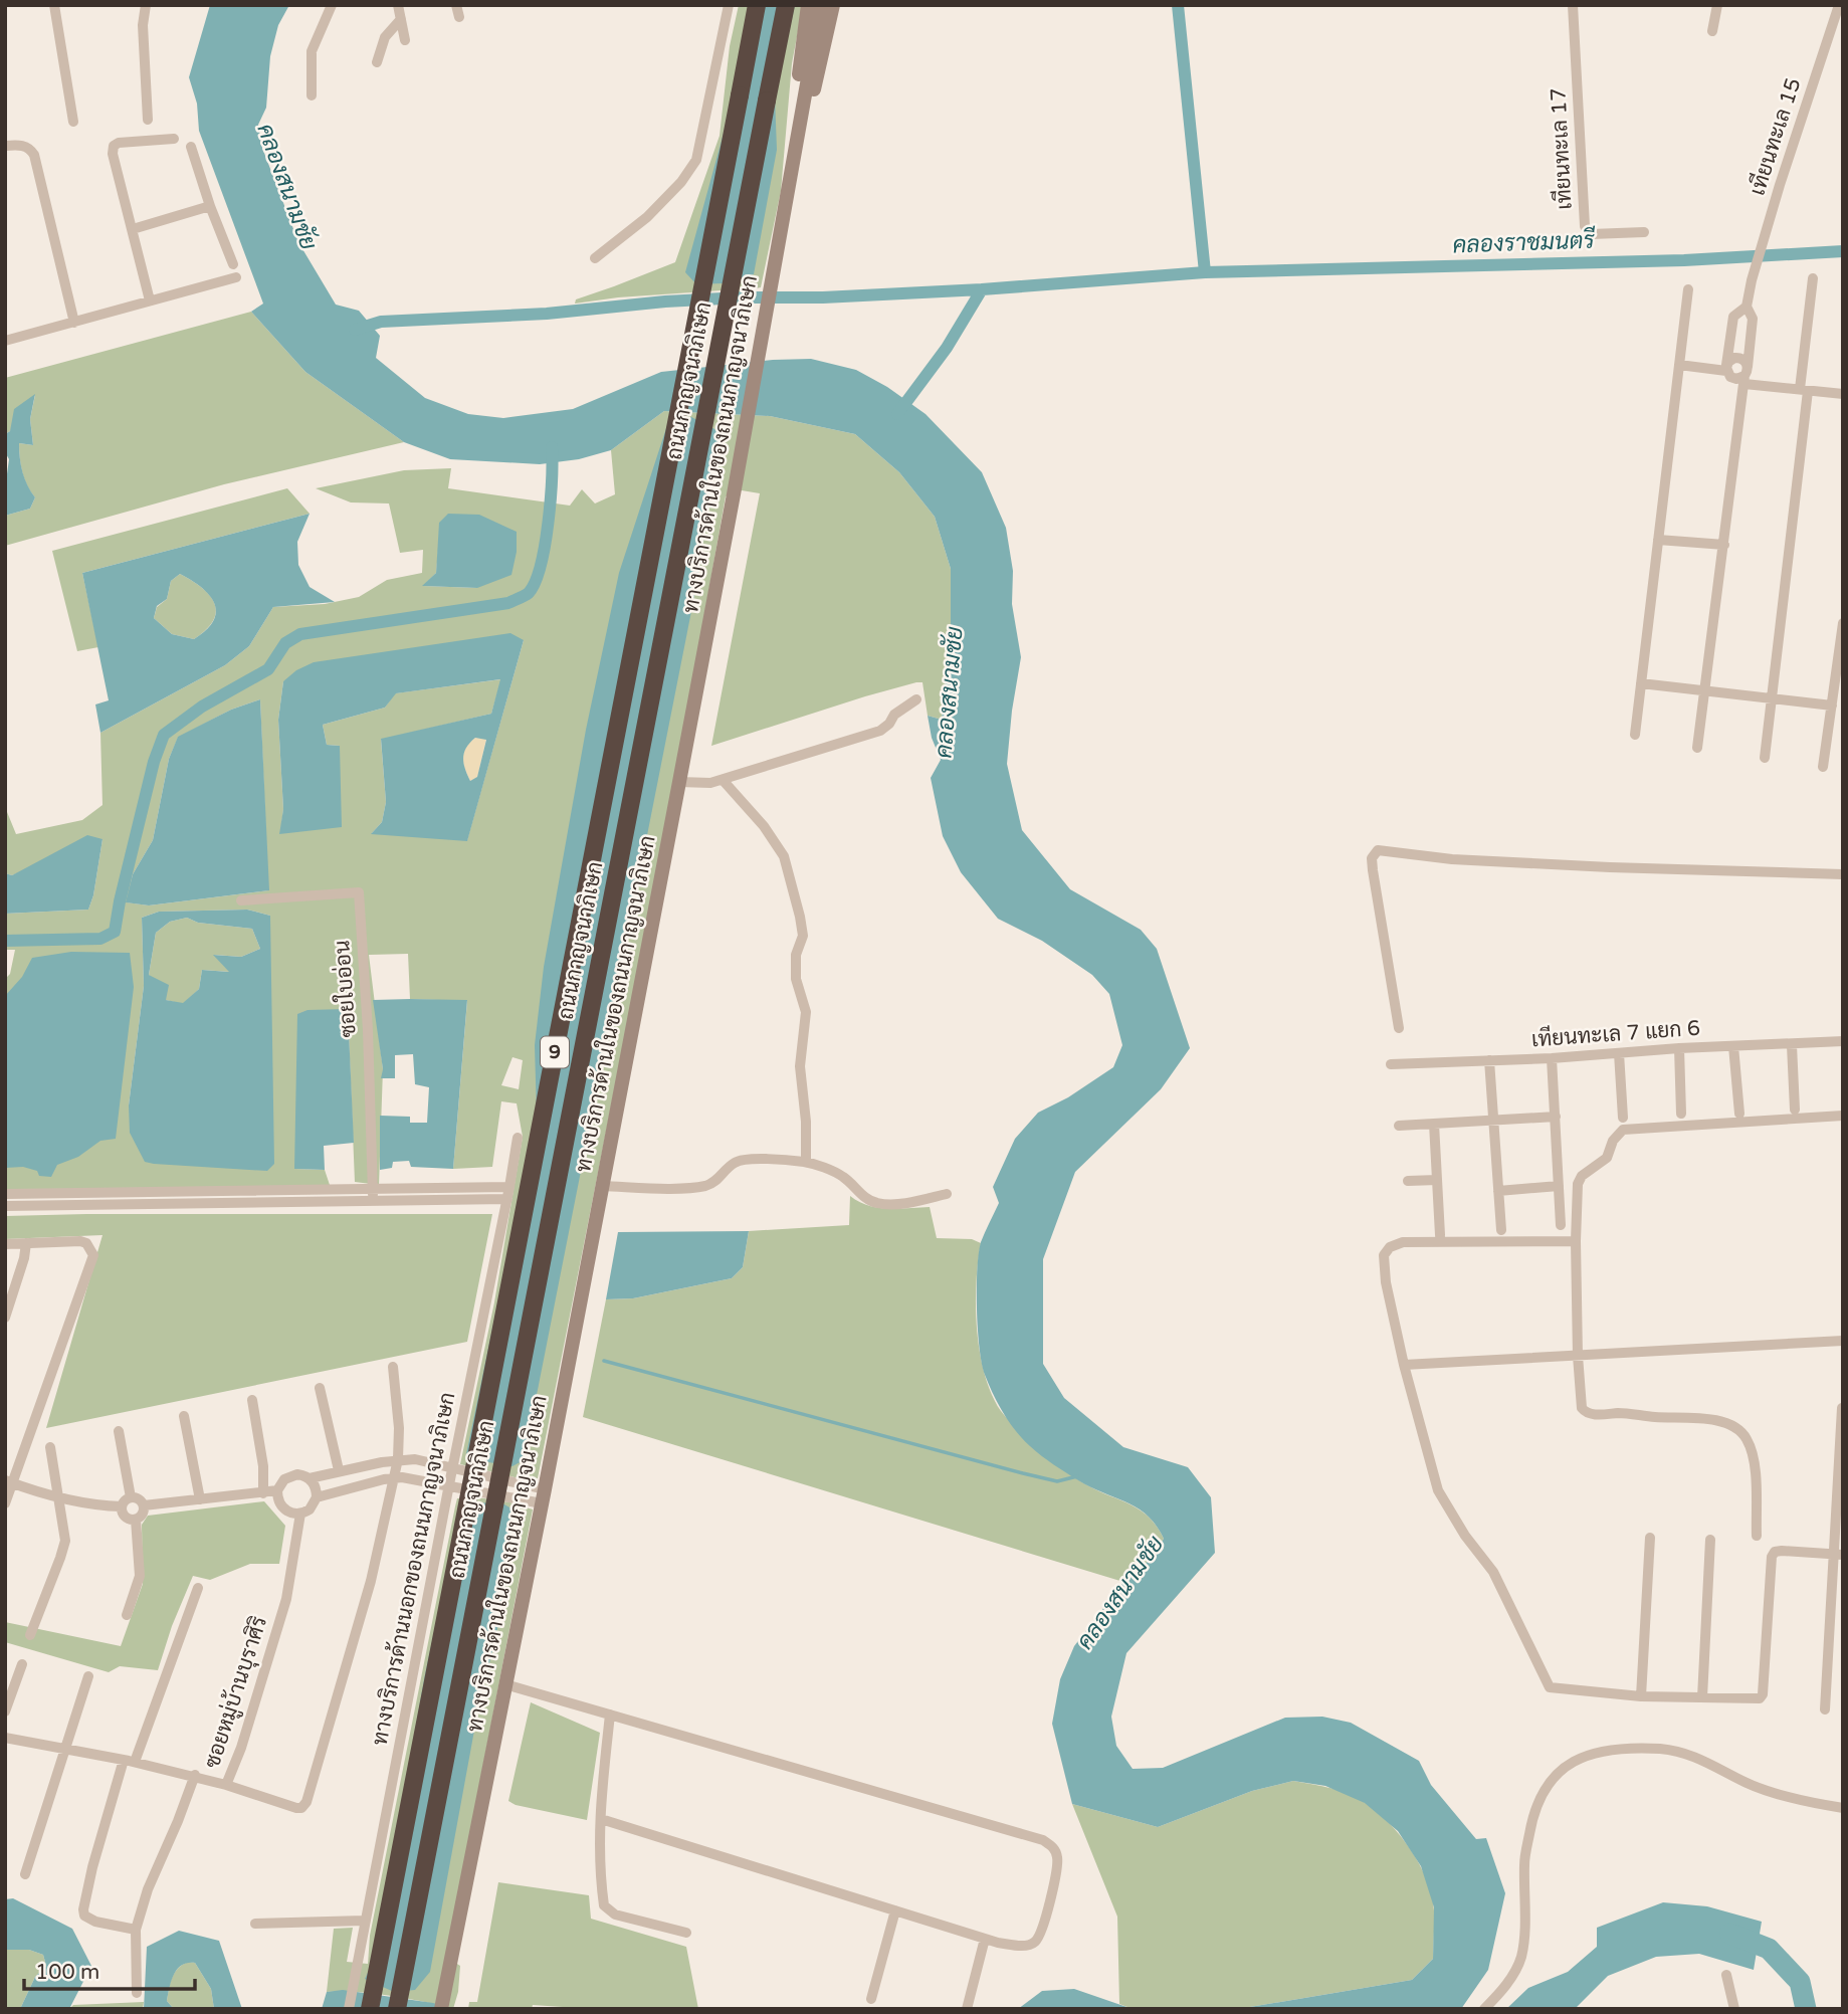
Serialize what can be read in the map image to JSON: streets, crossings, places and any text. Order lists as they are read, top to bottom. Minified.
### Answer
{"streets":{"highway":["ถนนกาญจนาภิเษก","9"],"main road":["ทางบริการด้านในของถนนกาญจนาภิเษก"],"street":["เทียนทะเล 15","เทียนทะเล 17","ซอยใบอ่อน","เทียนทะเล 7 แยก 6","ทางบริการด้านนอกของถนนกาญจนาภิเษก","ซอยหมู่บ้านบุราศิริ"]},"water":["คลองสนามชัย","คลองราชมนตรี"],"scale_bar":"100 m"}
